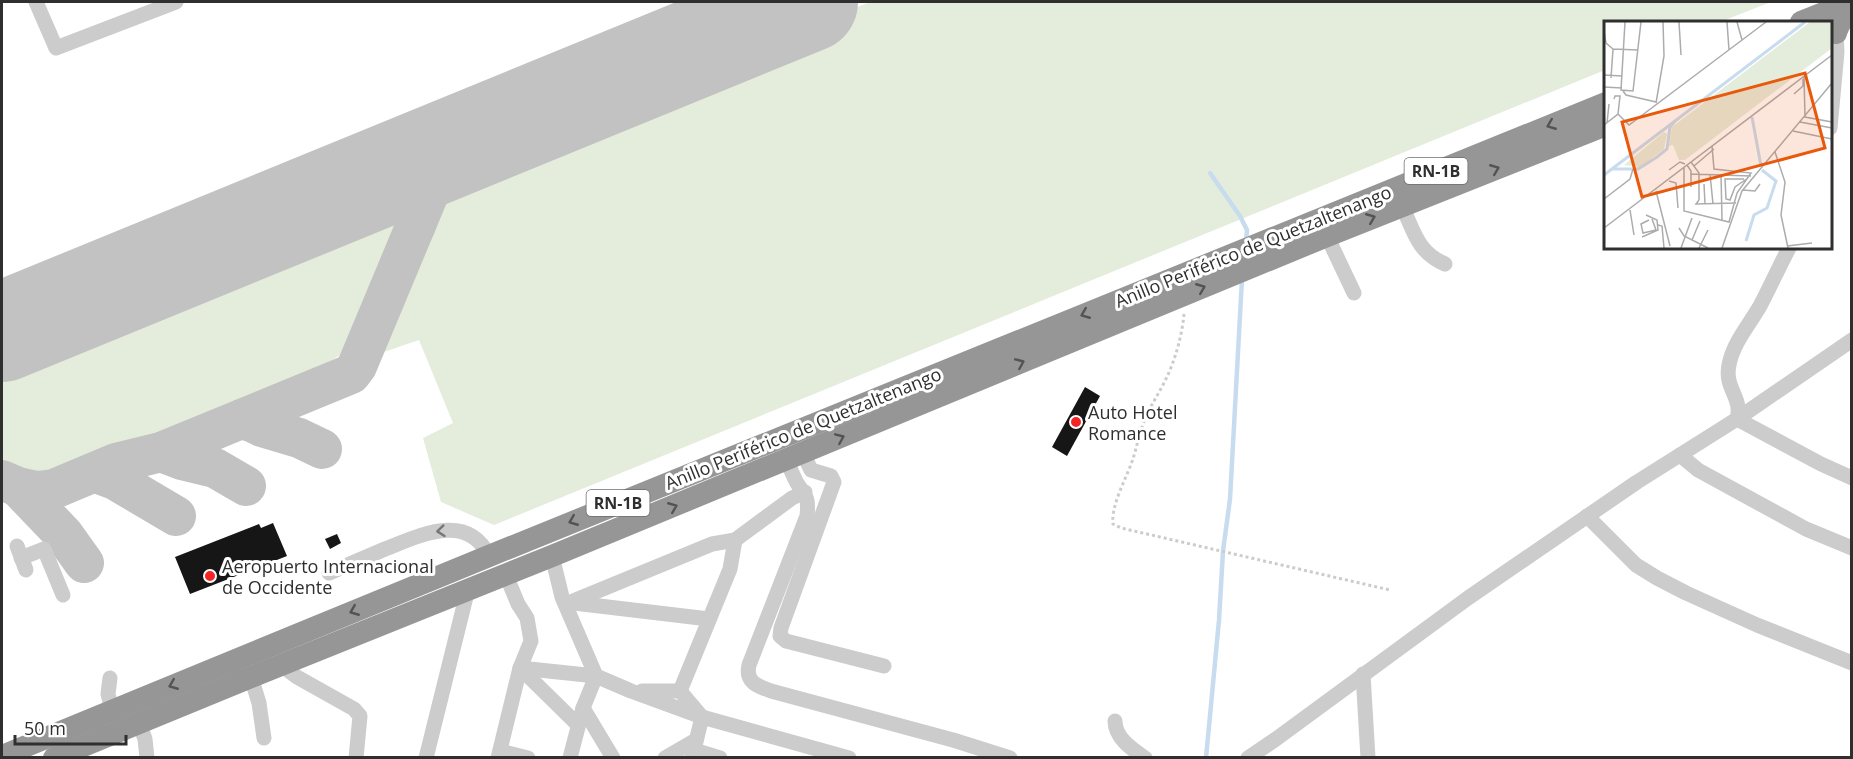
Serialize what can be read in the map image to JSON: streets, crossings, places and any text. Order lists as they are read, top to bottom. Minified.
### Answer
{"streets":{"highway":["RN-1B","Anillo Periférico de Quetzaltenango"]},"places":["Auto Hotel Romance","Aeropuerto Internacional de Occidente"],"scale_bar":"50 m"}
